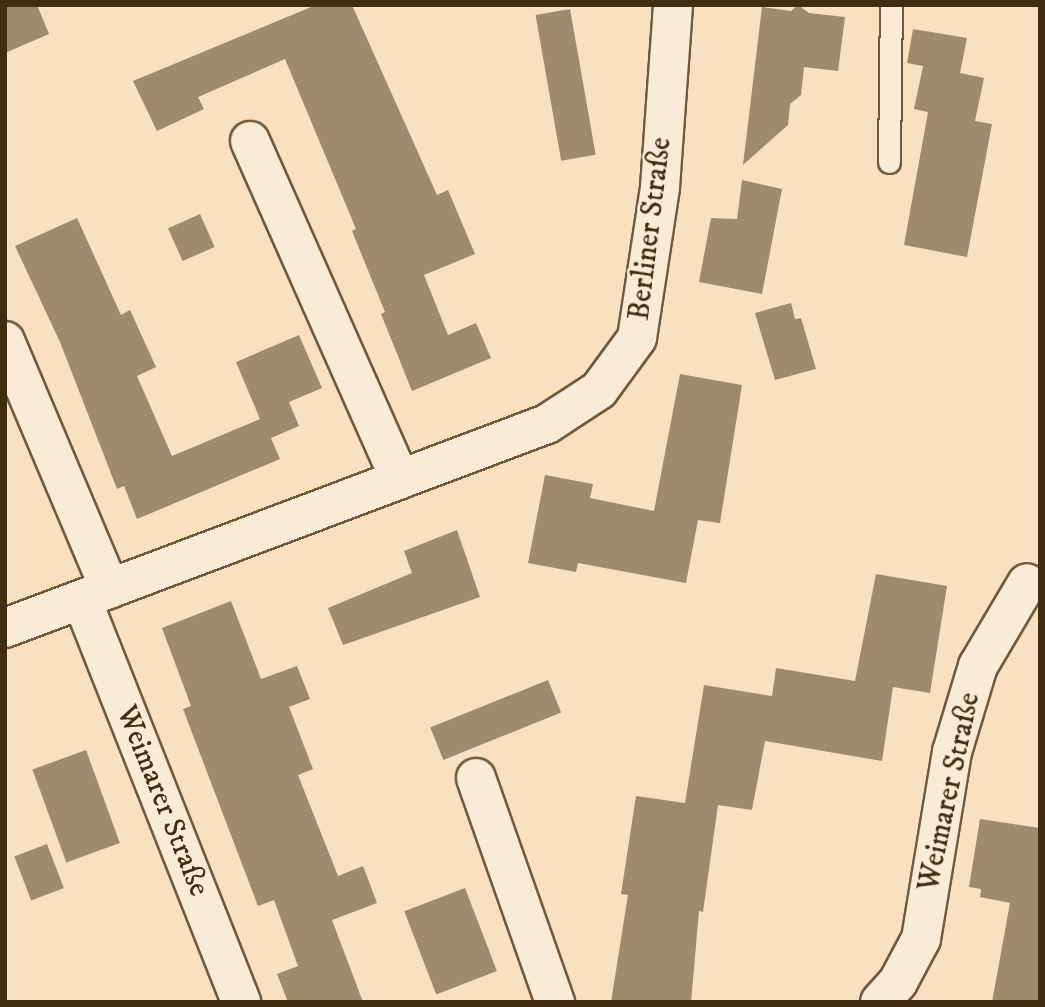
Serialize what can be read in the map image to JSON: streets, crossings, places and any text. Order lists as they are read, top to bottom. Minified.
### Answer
{"streets":{"street":["Berliner Straße","Weimarer Straße"]},"crossings":[["Berliner Straße","Weimarer Straße"]]}
